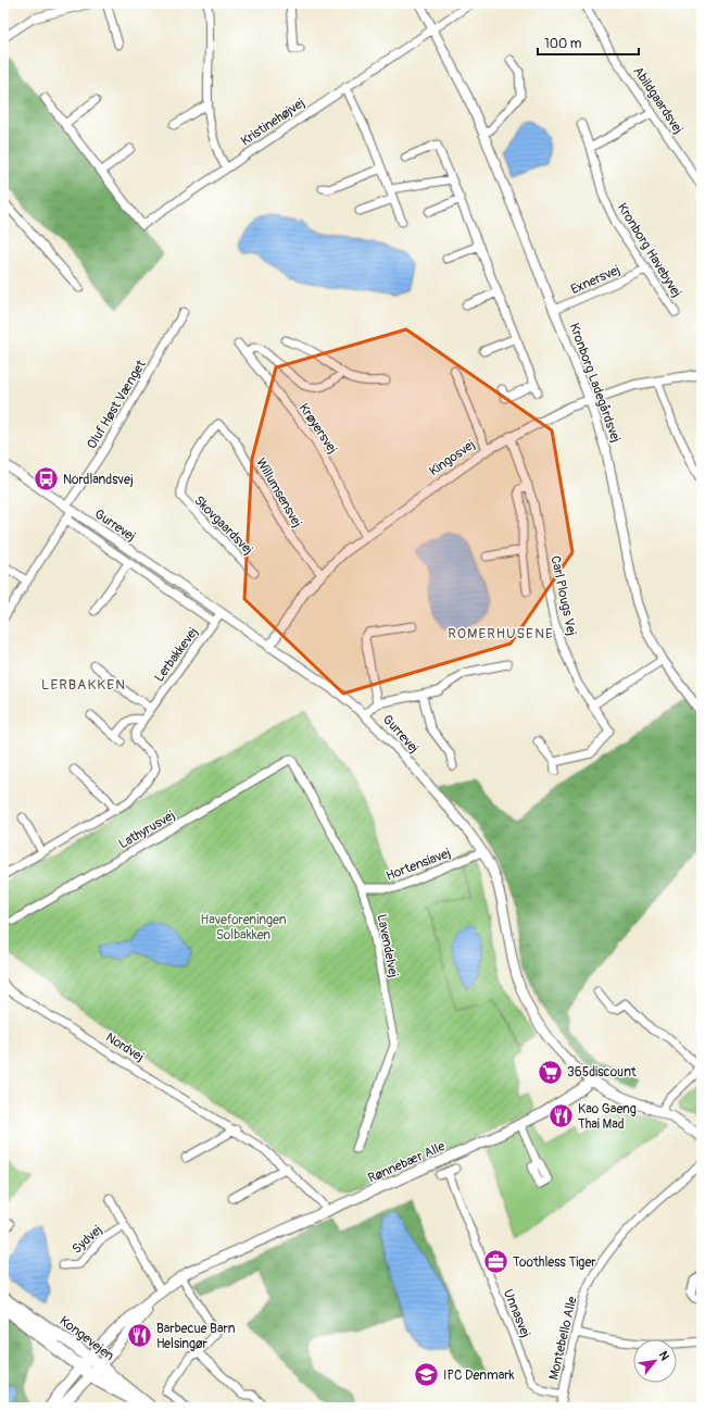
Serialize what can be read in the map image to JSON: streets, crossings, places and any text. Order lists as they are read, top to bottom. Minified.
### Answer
{"streets":{"main road":["Gurrevej","Rønnebær Alle","Kongevejen"],"street":["Abildgaardsvej","Kristinehøjvej","Kronborg Havebyvej","Exnersvej","Kronborg Ladegårdsvej","Oluf Høst Vænget","Krøyersvej","Kingosvej","Willumsensvej","Skovgaardsvej","Carl Plougs Vej","Lerbakkevej","Lathyrusvej","Hortensiavej","Lavendelvej","Nordvej","Sydvej","Unnasvej","Montebello Alle"]},"crossings":[["Kristinehøjvej","Kronborg Ladegårdsvej"],["Kronborg Havebyvej","Exnersvej"],["Exnersvej","Kronborg Ladegårdsvej"],["Kronborg Ladegårdsvej","Kingosvej"],["Oluf Høst Vænget","Gurrevej"],["Krøyersvej","Kingosvej"],["Kingosvej","Willumsensvej"],["Kingosvej","Gurrevej"],["Kingosvej","Carl Plougs Vej"],["Willumsensvej","Skovgaardsvej"],["Gurrevej","Lerbakkevej"],["Gurrevej","Hortensiavej"],["Gurrevej","Rønnebær Alle"],["Lathyrusvej","Lavendelvej"],["Hortensiavej","Lavendelvej"],["Nordvej","Rønnebær Alle"],["Rønnebær Alle","Kongevejen"],["Unnasvej","Montebello Alle"]],"districts":["ROMERHUSENE","LERBAKKEN"],"parks":["Haveforeningen Solbakken"],"places":{"bus stop":["Nordlandsvej"],"supermarket":["365discount"],"restaurant":["Kao Gaeng Thai Mad","Barbecue Barn Helsingør"],"office":["Toothless Tiger"],"school or university":["IPC Denmark"]},"scale_bar":"100 m","north":"top right"}
